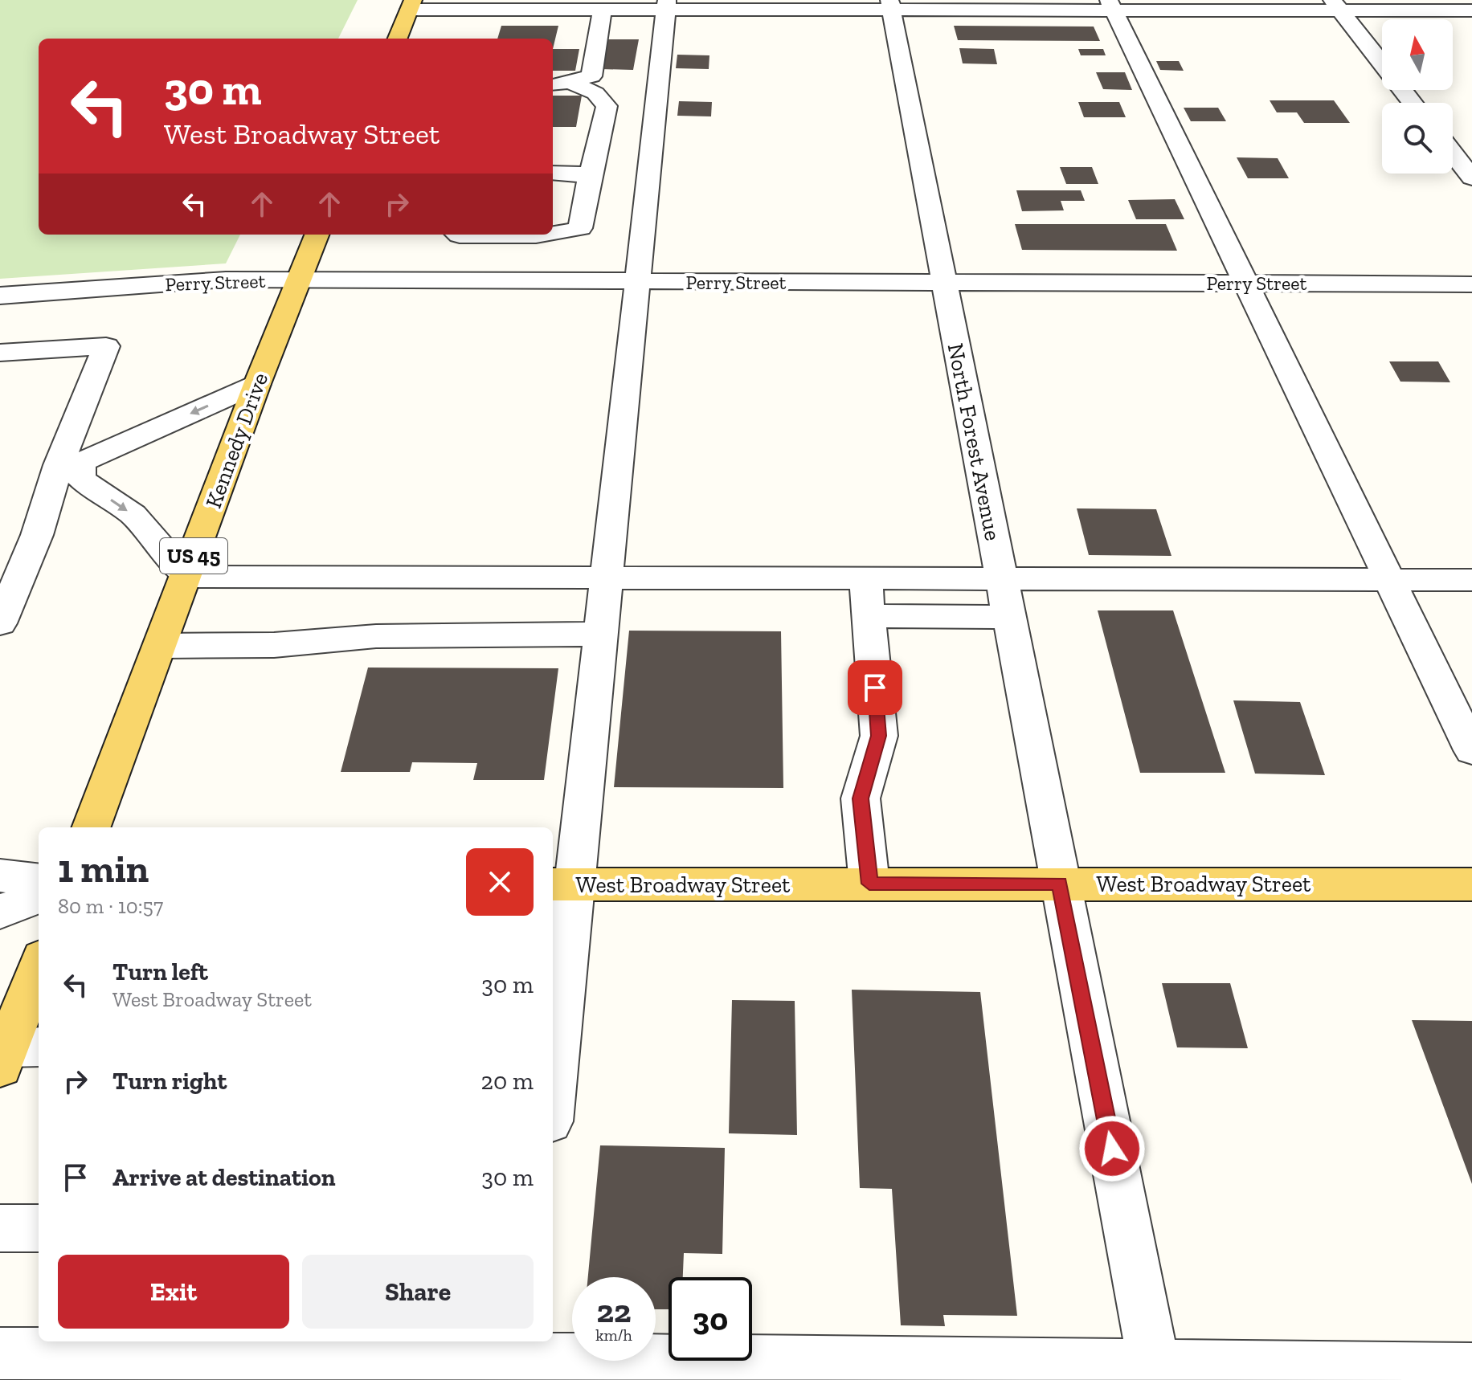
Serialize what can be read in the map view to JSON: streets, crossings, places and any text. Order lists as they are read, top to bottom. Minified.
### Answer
{"streets":{"main road":["Kennedy Drive","US 45","West Broadway Street"],"street":["Perry Street","North Forest Avenue"]},"crossings":[["Perry Street","Kennedy Drive"],["Perry Street","North Forest Avenue"],["North Forest Avenue","West Broadway Street"]],"north":"top","page":{"turn":["30 m","West Broadway Street"],"heading":["1 min","80 m · 10:57"],"list":[{"name":"Turn left","note":"West Broadway Street","value":"30 m"},{"name":"Turn right","value":"20 m"},{"name":"Arrive at destination","value":"30 m"}],"buttons":["Exit","Share"],"speed":"22 km/h","limit":"30"}}
